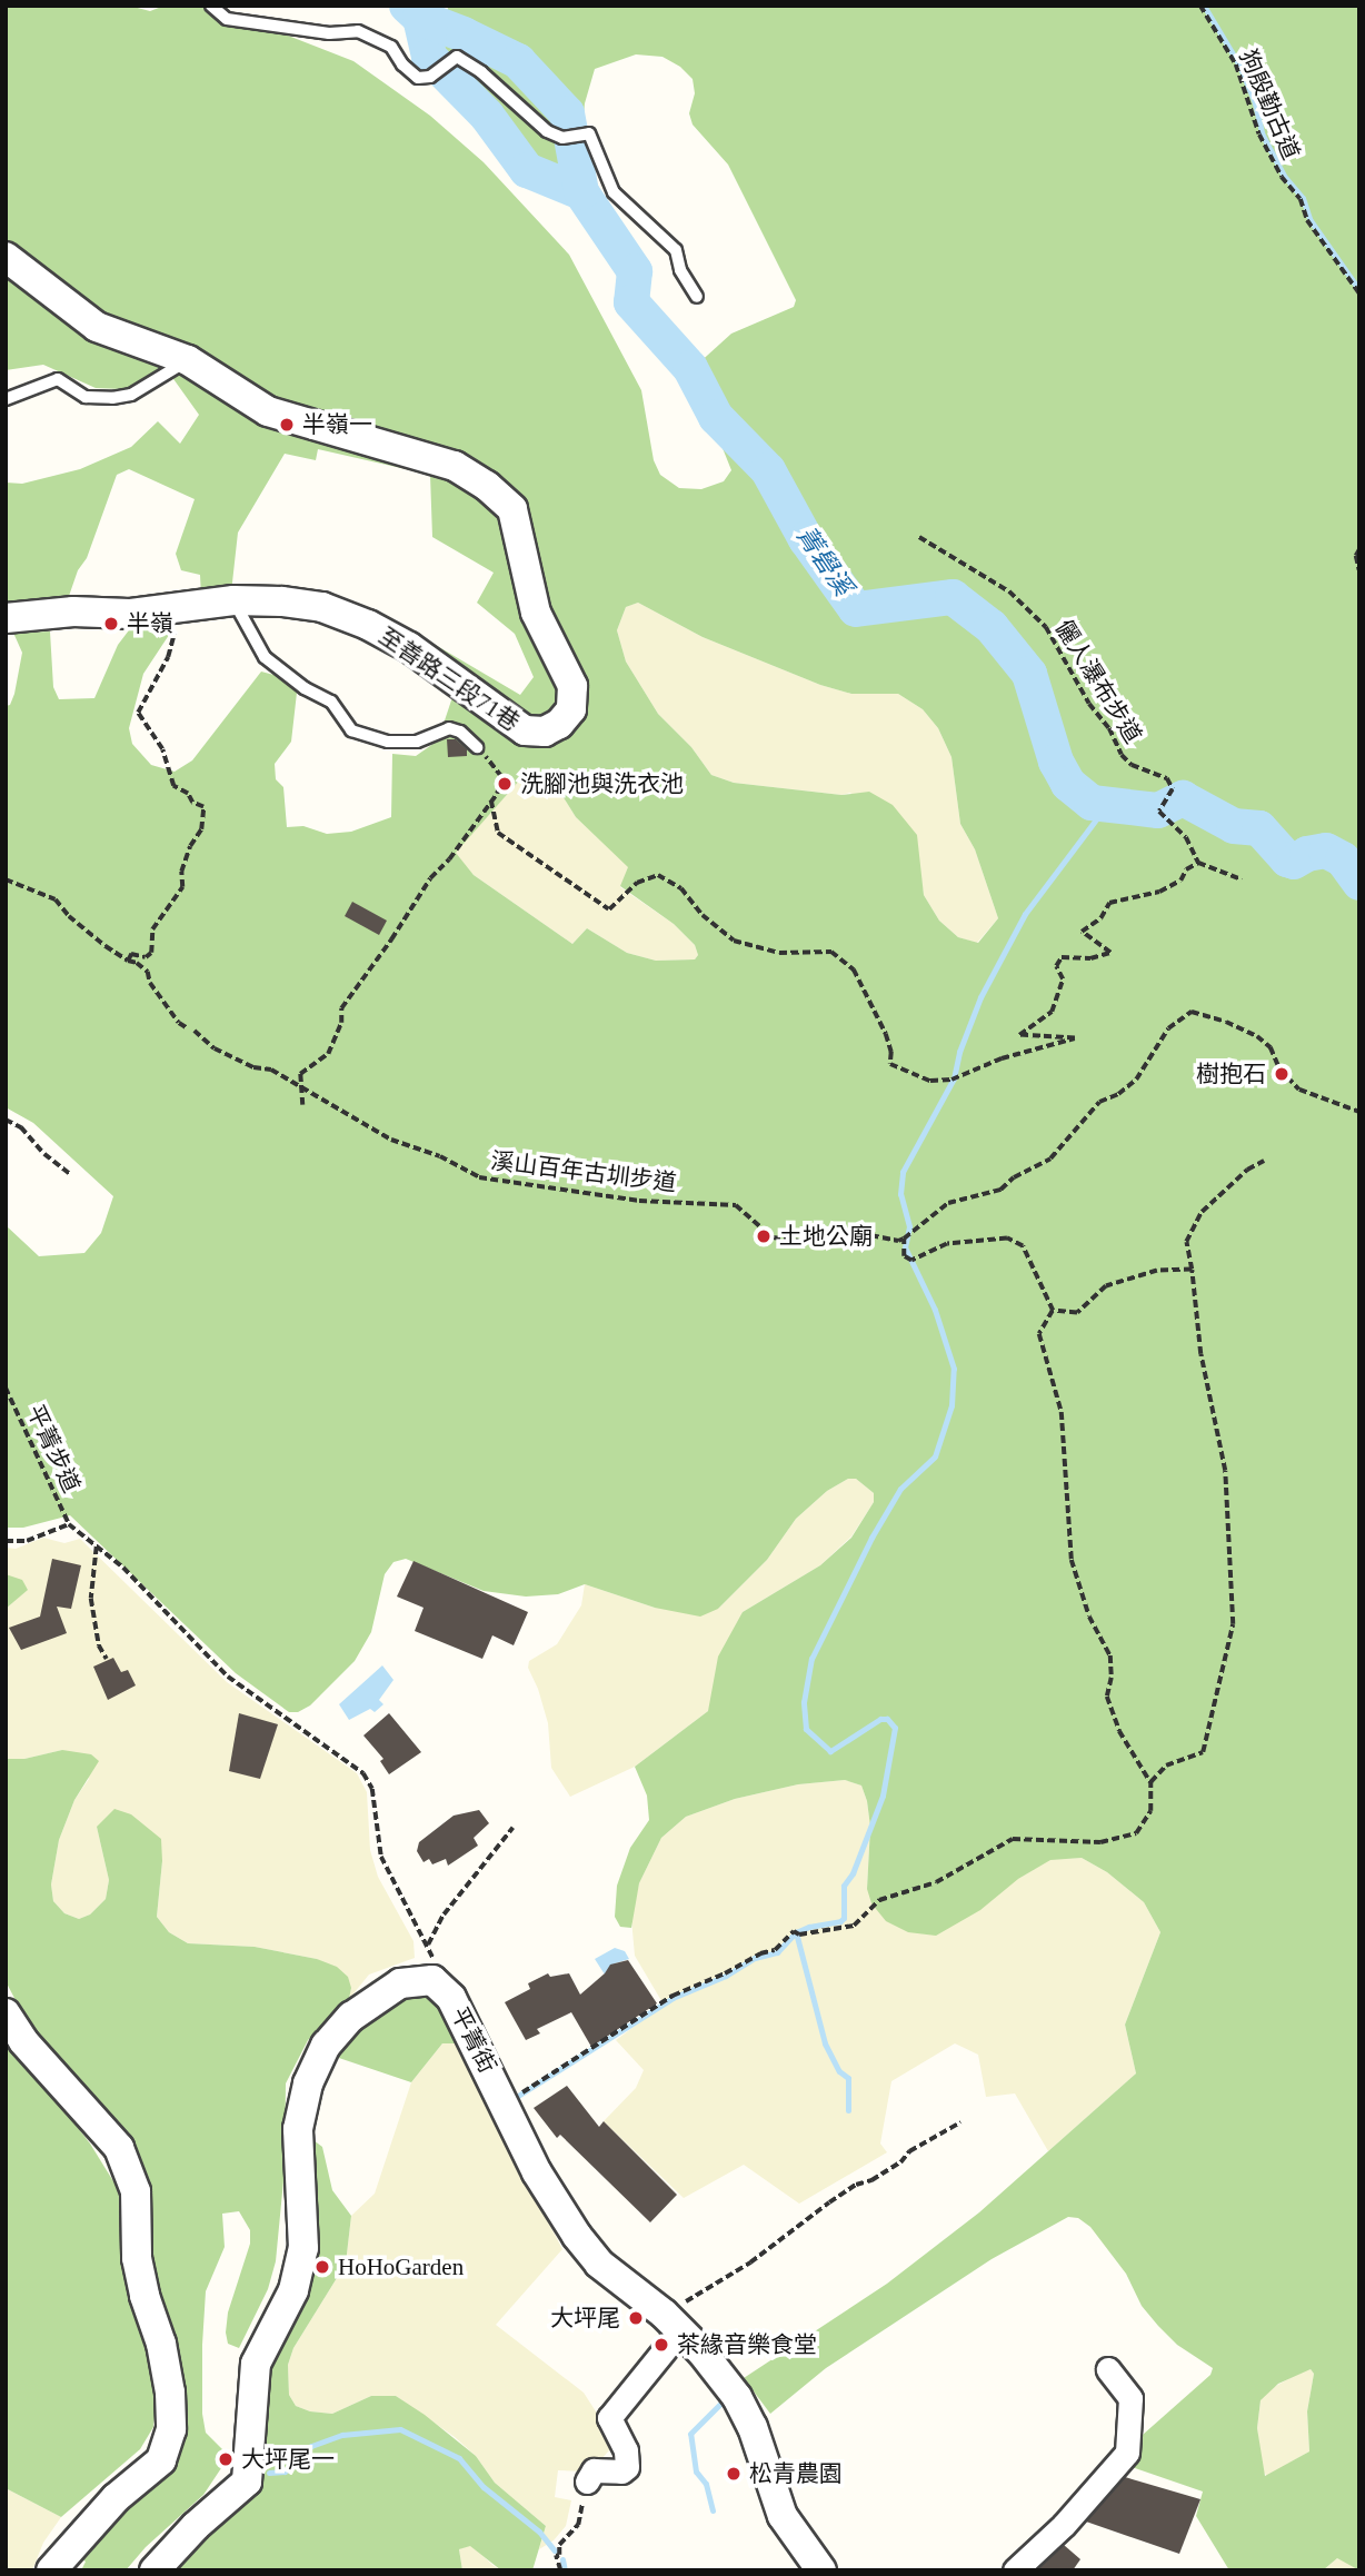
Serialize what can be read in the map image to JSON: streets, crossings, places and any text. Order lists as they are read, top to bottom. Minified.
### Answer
{"streets":{"street":["至善路三段71巷","平菁街"],"path":["狗殷勤古道","儷人瀑布步道","溪山百年古圳步道","平菁步道"]},"water":["菁礐溪"],"places":["半嶺一","半嶺","洗腳池與洗衣池","樹抱石","土地公廟","HoHoGarden","大坪尾","茶緣音樂食堂","大坪尾一","松青農園"]}
